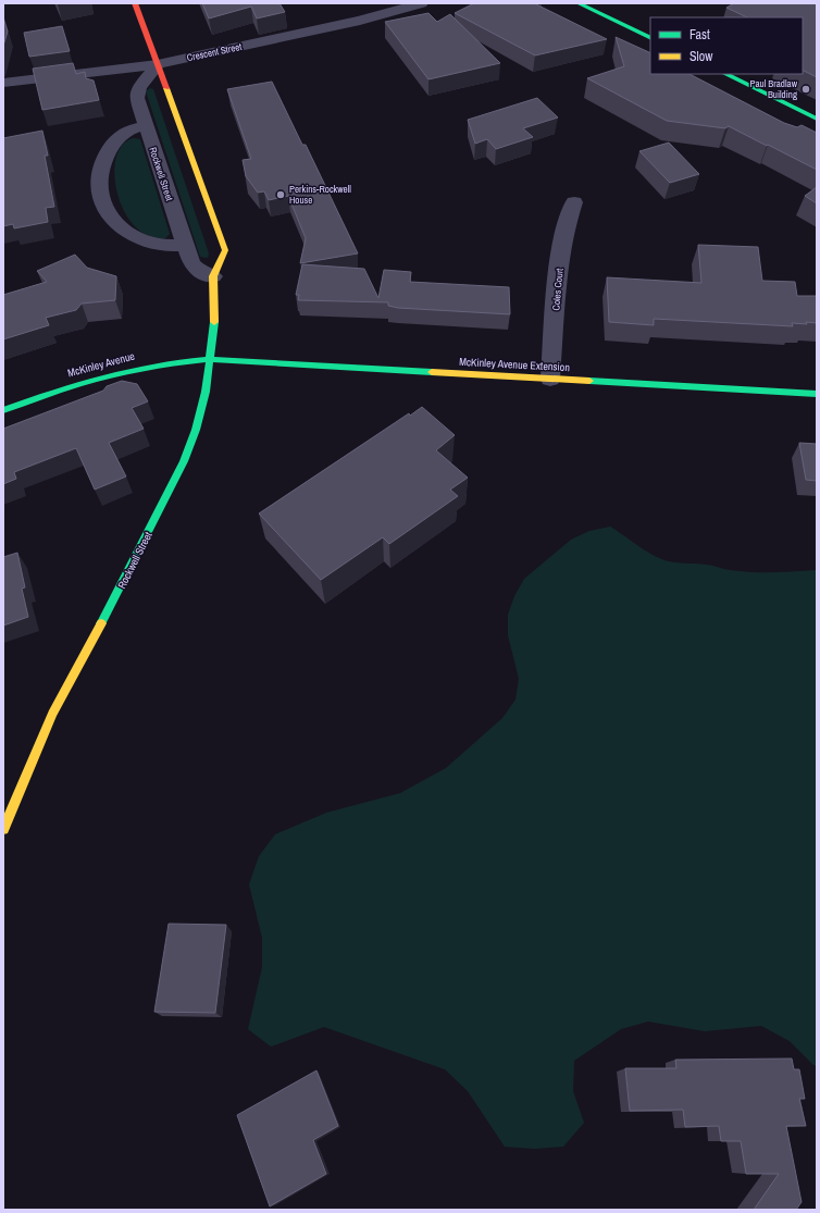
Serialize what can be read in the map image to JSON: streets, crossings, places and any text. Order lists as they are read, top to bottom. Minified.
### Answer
{"streets":{"street":["Crescent Street","Rockwell Street","Coles Court","McKinley Avenue","McKinley Avenue Extension"]},"crossings":[["Crescent Street","Rockwell Street"],["Rockwell Street","McKinley Avenue"],["Rockwell Street","McKinley Avenue Extension"],["Coles Court","McKinley Avenue Extension"],["McKinley Avenue","McKinley Avenue Extension"]],"places":["Paul Bradlaw Building","Perkins-Rockwell House"],"legend":["Fast","Slow"]}
